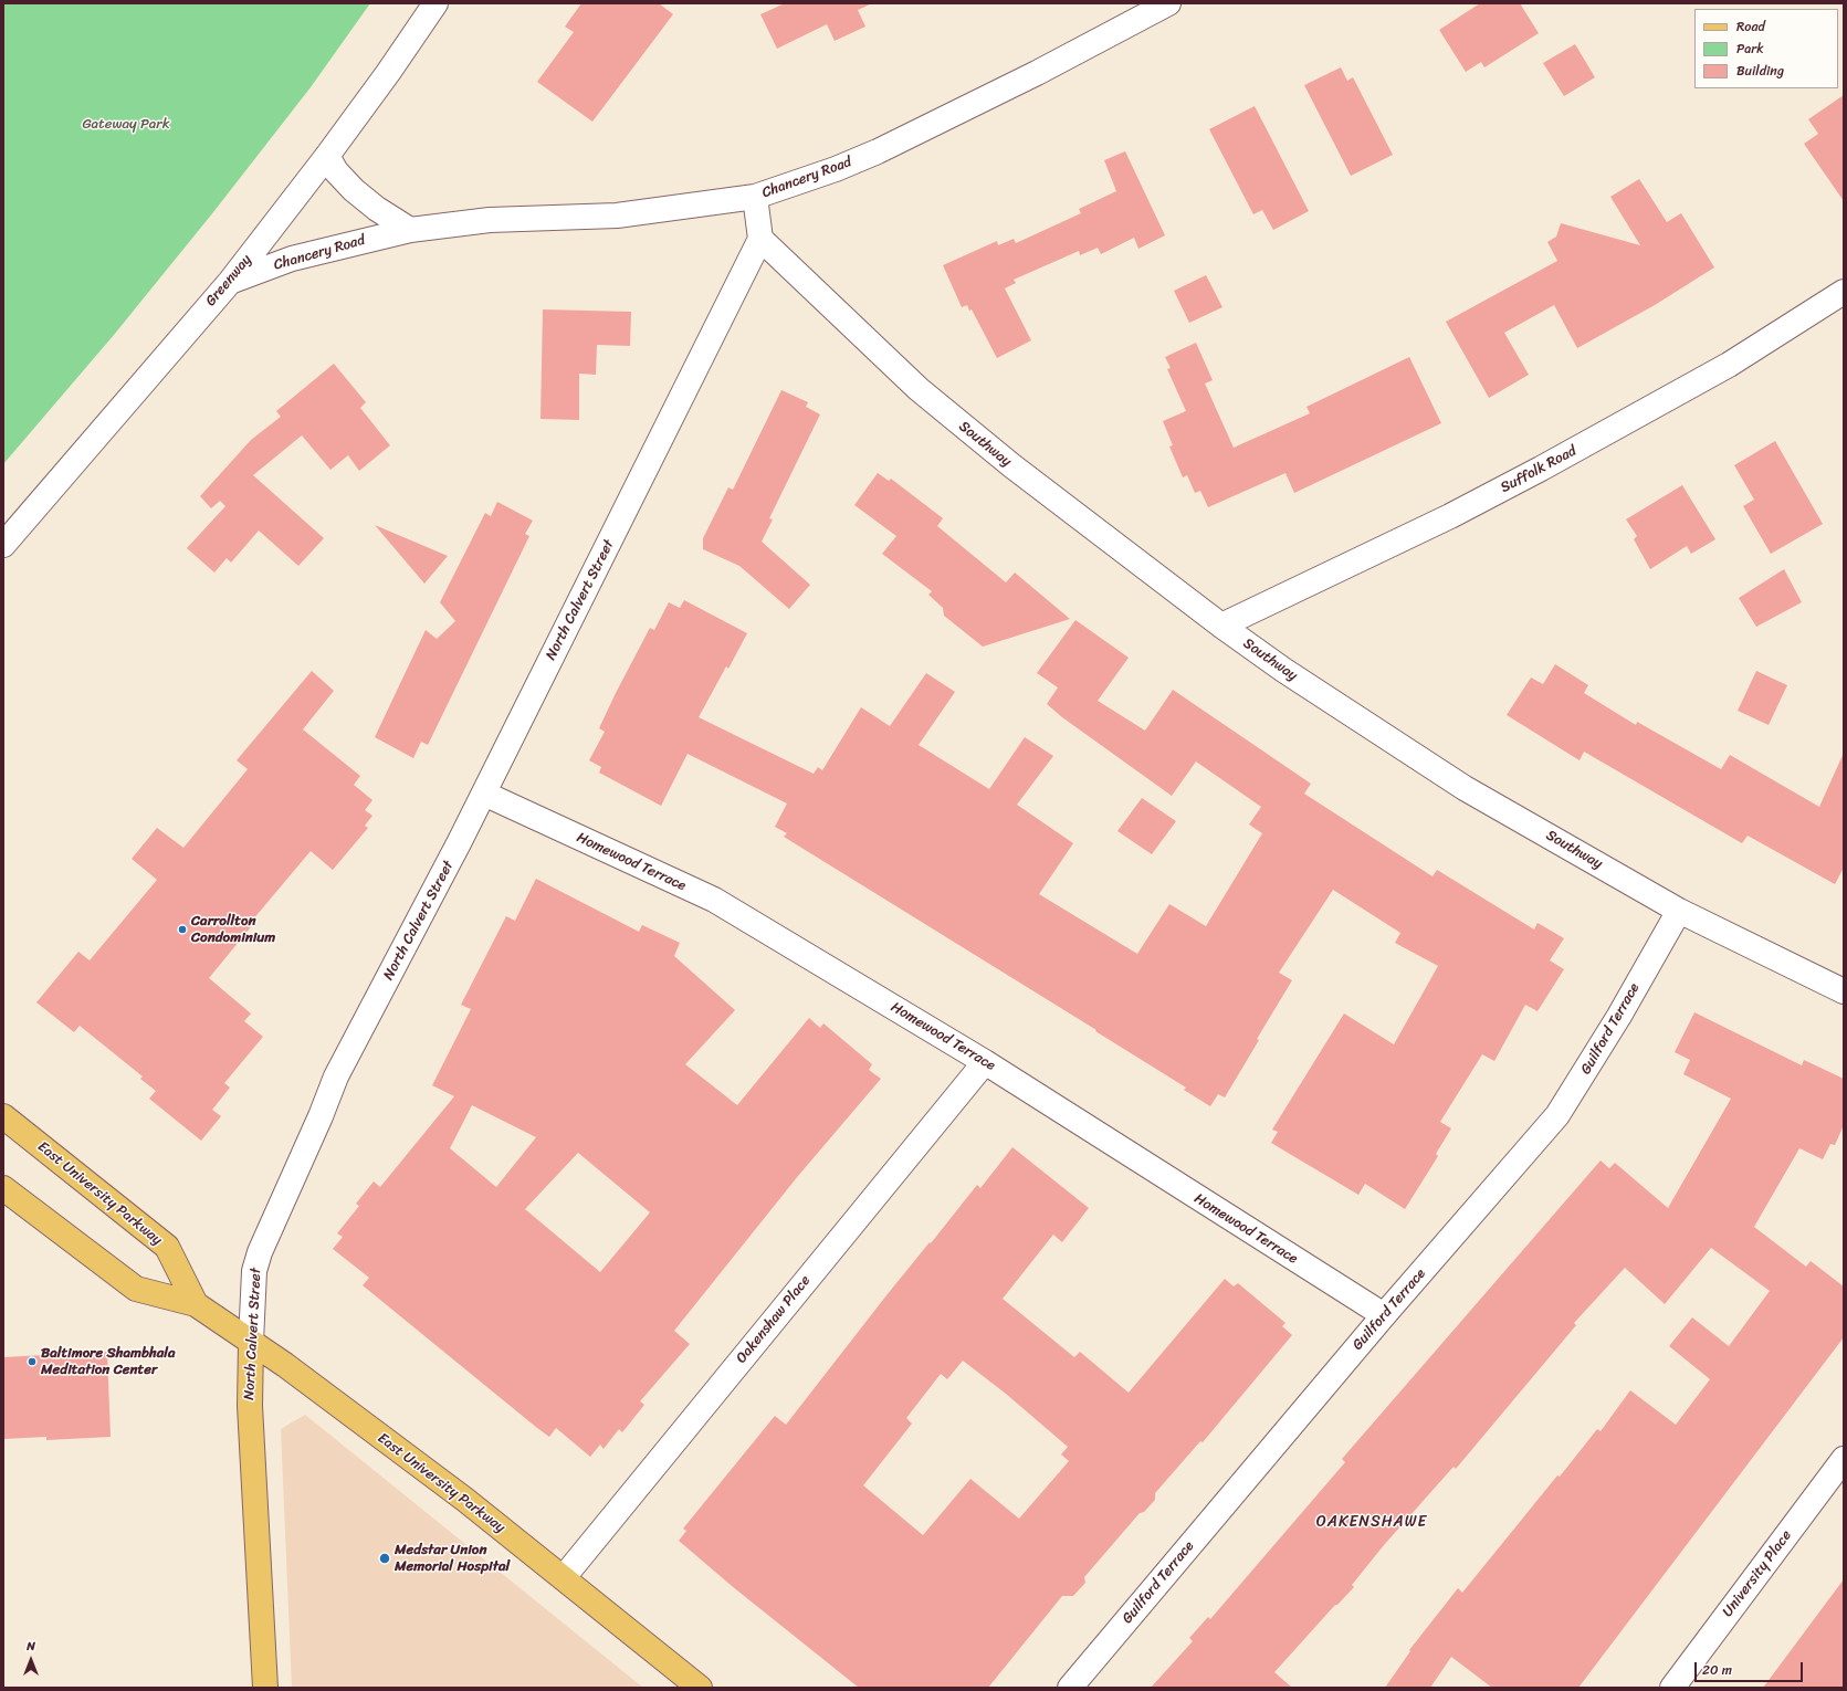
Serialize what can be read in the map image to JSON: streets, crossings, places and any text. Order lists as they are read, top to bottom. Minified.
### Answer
{"streets":{"main road":["North Calvert Street","East University Parkway"],"street":["Chancery Road","Greenway","Southway","Suffolk Road","Homewood Terrace","Guilford Terrace","Oakenshaw Place","University Place"]},"crossings":[["Chancery Road","Greenway"],["Southway","Suffolk Road"],["Southway","North Calvert Street"],["Southway","Guilford Terrace"],["North Calvert Street","Homewood Terrace"],["North Calvert Street","East University Parkway"],["Homewood Terrace","Guilford Terrace"],["Homewood Terrace","Oakenshaw Place"],["East University Parkway","Oakenshaw Place"]],"districts":["OAKENSHAWE"],"parks":["Gateway Park"],"places":["Carrollton Condominium","Baltimore Shambhala Meditation Center","Medstar Union Memorial Hospital"],"legend":["Road","Park","Building"],"scale_bar":"20 m","north":"top"}
